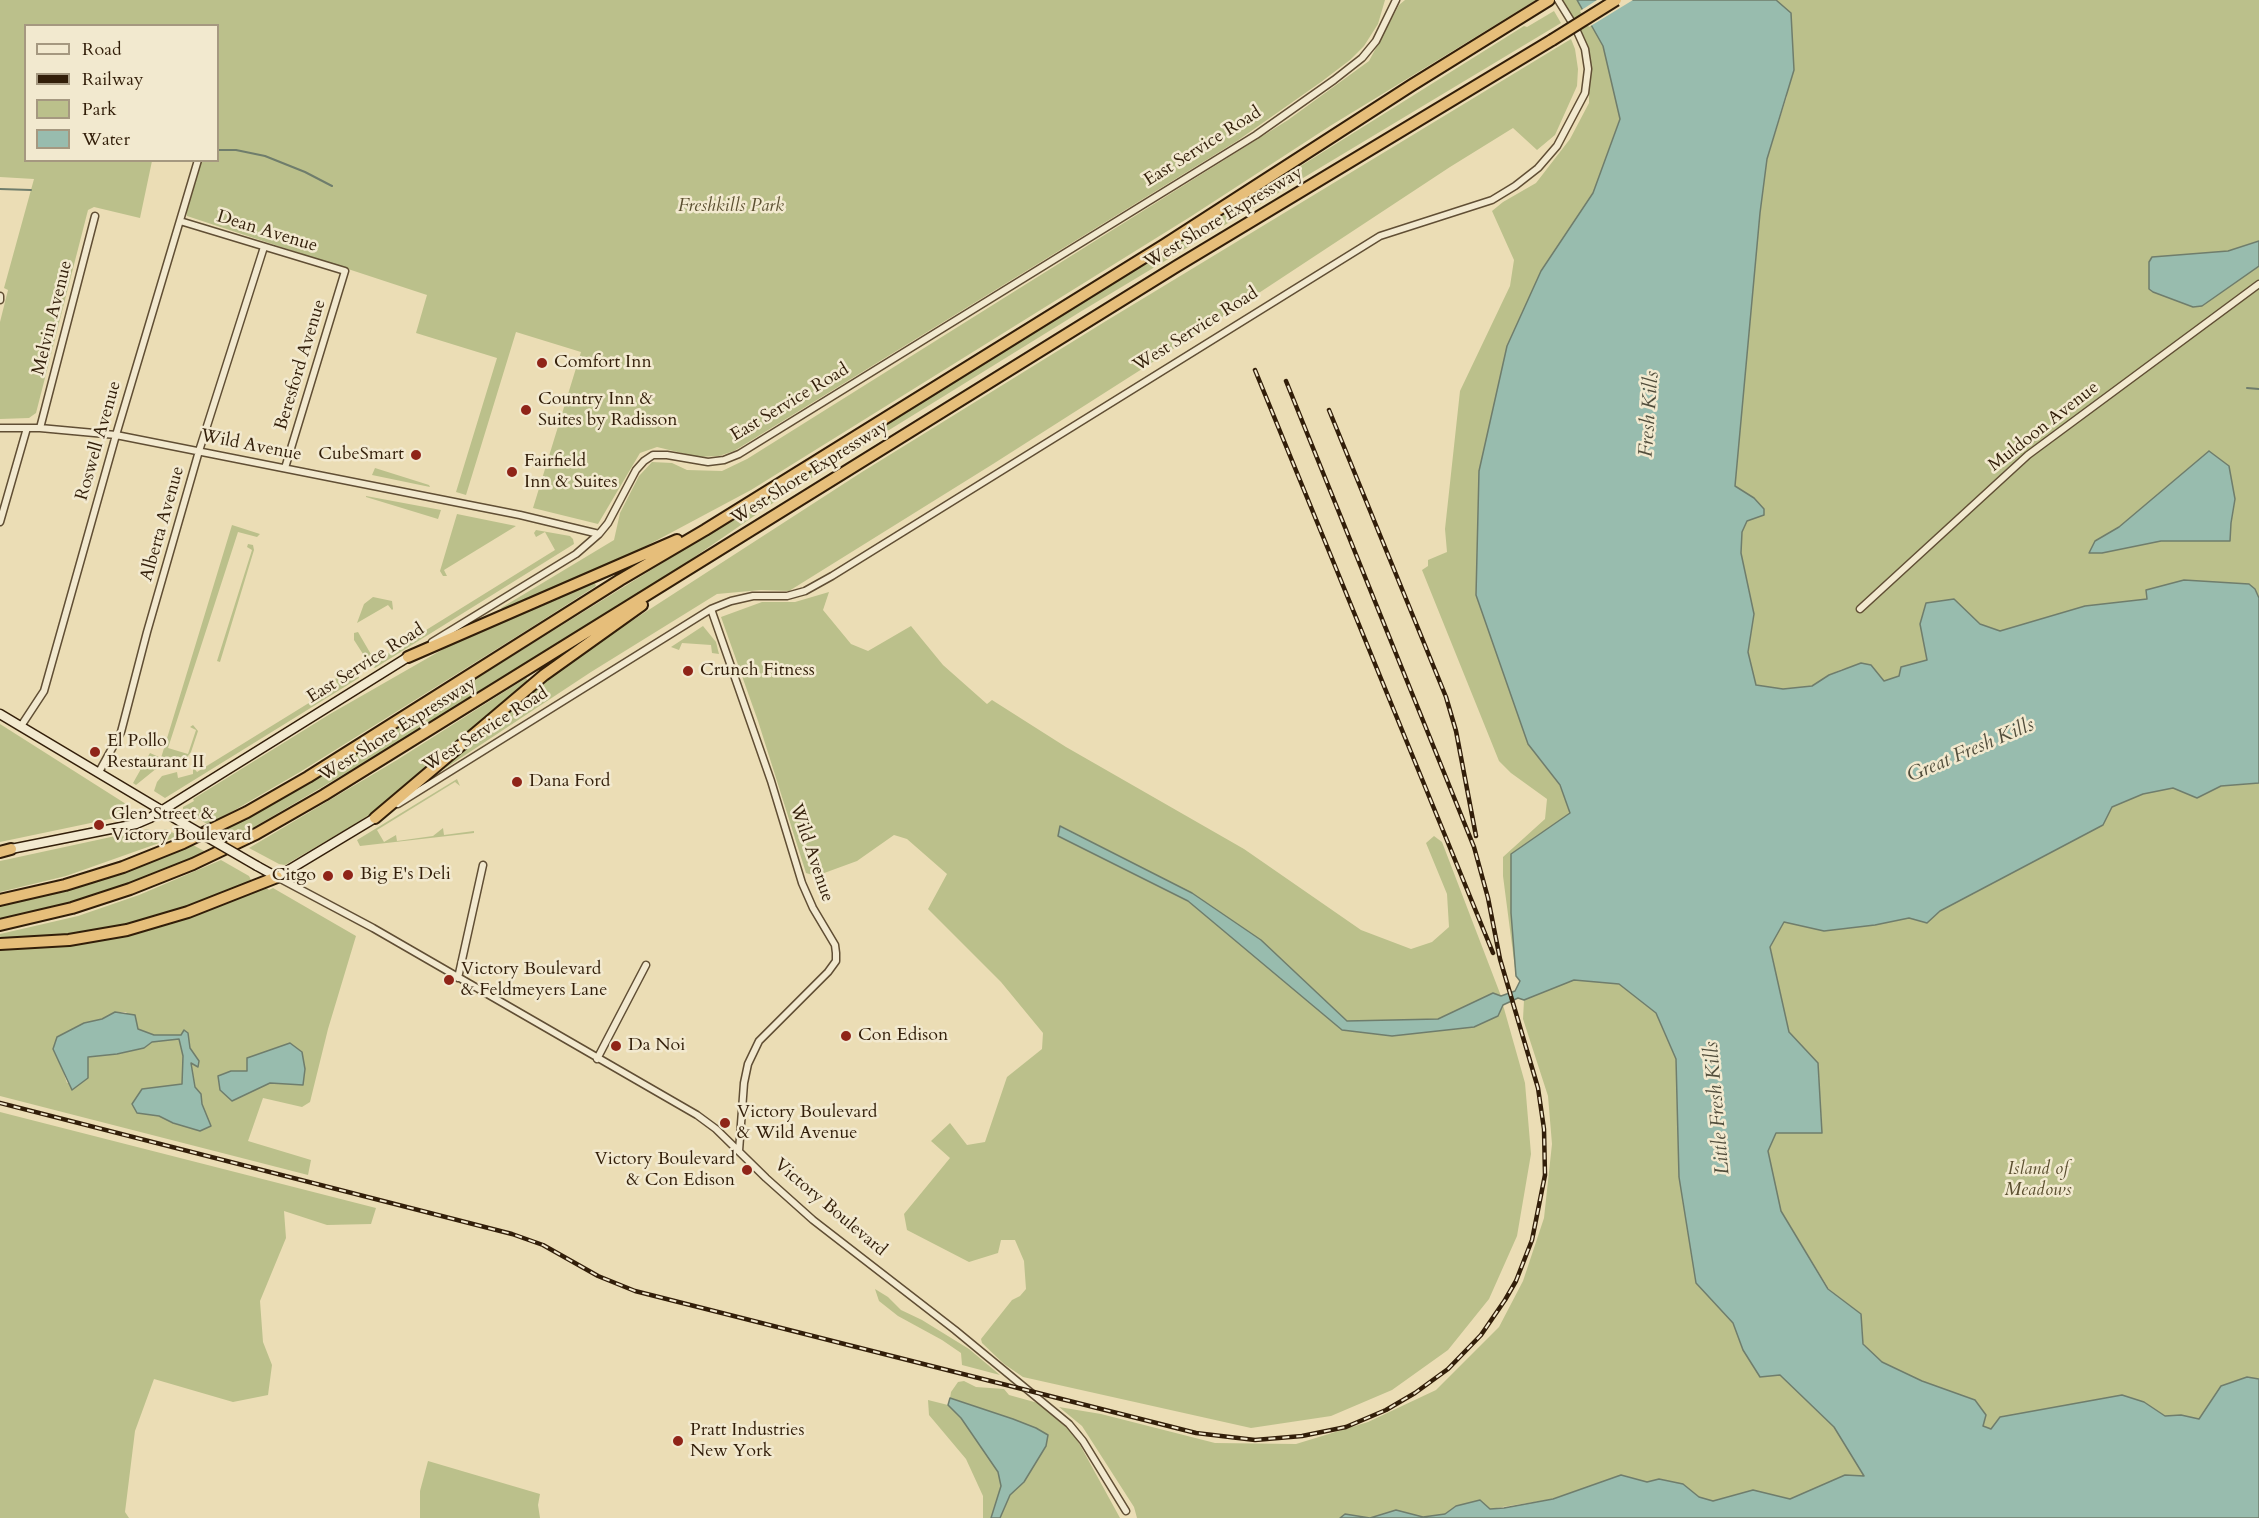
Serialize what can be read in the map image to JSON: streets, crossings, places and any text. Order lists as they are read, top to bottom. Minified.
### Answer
{"streets":{"highway":["West Shore Expressway"],"main road":["East Service Road","West Service Road","Victory Boulevard"],"street":["Dean Avenue","Melvin Avenue","Beresford Avenue","Muldoon Avenue","Roswell Avenue","Wild Avenue","Alberta Avenue"]},"crossings":[["East Service Road","Wild Avenue"],["East Service Road","Victory Boulevard"],["Dean Avenue","Beresford Avenue"],["Dean Avenue","Roswell Avenue"],["Dean Avenue","Alberta Avenue"],["Melvin Avenue","Wild Avenue"],["West Service Road","Wild Avenue"],["West Service Road","Victory Boulevard"],["Beresford Avenue","Wild Avenue"],["Roswell Avenue","Wild Avenue"],["Roswell Avenue","Victory Boulevard"],["Wild Avenue","Alberta Avenue"],["Wild Avenue","Victory Boulevard"],["Alberta Avenue","Victory Boulevard"]],"water":["Fresh Kills","Great Fresh Kills","Little Fresh Kills"],"parks":["Freshkills Park","Island of Meadows"],"places":["Comfort Inn","Country Inn & Suites by Radisson","CubeSmart","Fairfield Inn & Suites","Crunch Fitness","El Pollo Restaurant II","Dana Ford","Glen Street & Victory Boulevard","Big E's Deli","Citgo","Victory Boulevard & Feldmeyers Lane","Con Edison","Da Noi","Victory Boulevard & Wild Avenue","Victory Boulevard & Con Edison","Pratt Industries New York"],"legend":["Road","Railway","Park","Water"]}
